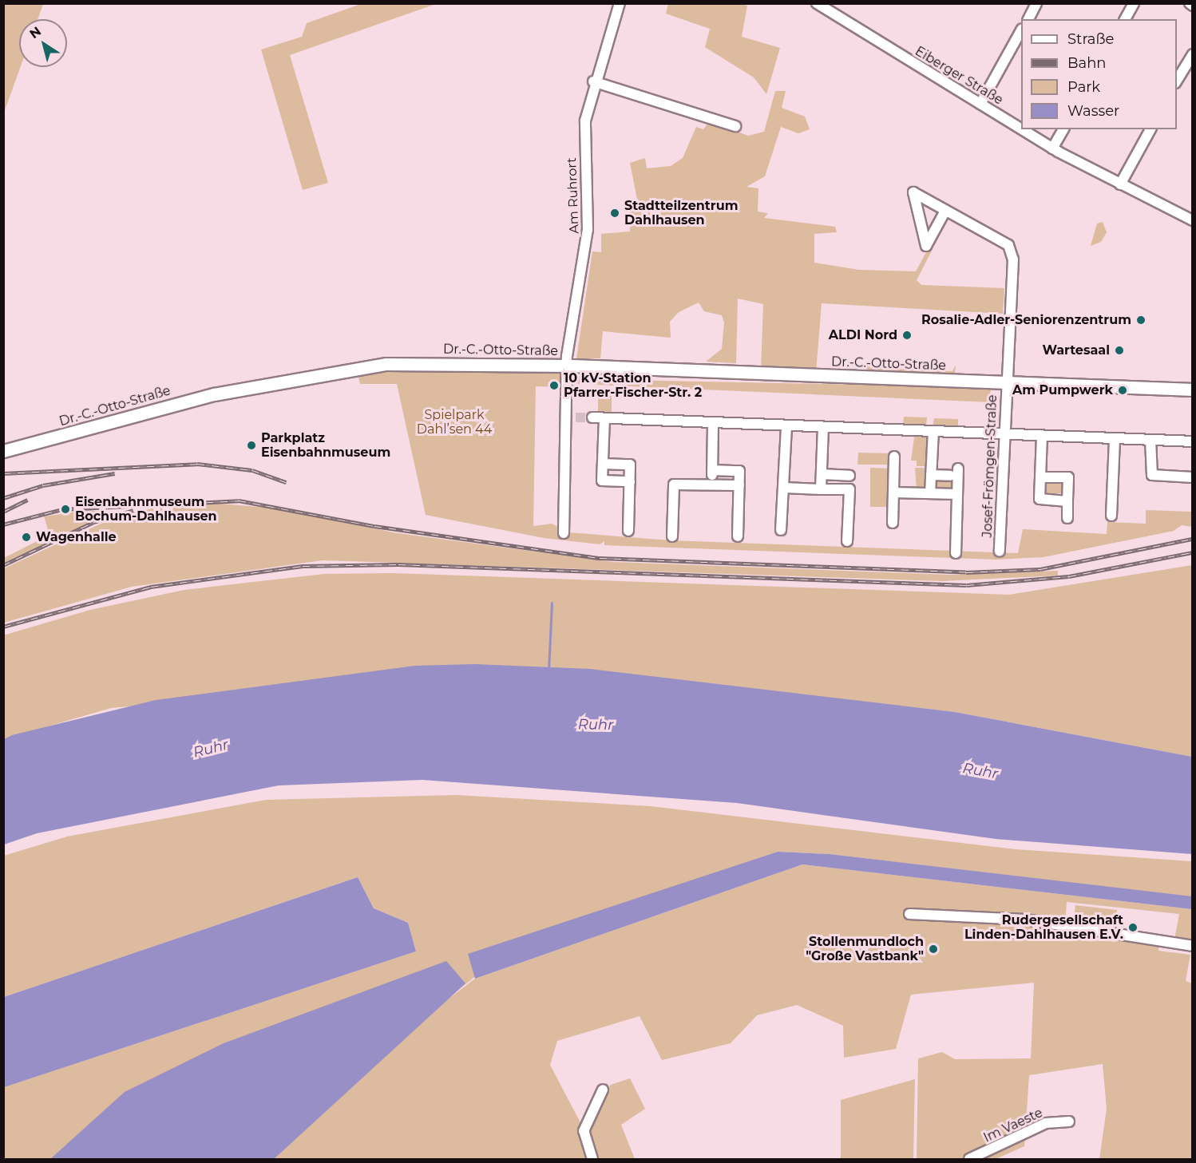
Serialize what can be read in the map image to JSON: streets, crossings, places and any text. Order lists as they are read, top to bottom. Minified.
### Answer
{"streets":{"street":["Eiberger Straße","Am Ruhrort","Dr.-C.-Otto-Straße","Josef-Frömgen-Straße","Im Vaeste"]},"crossings":[["Am Ruhrort","Dr.-C.-Otto-Straße"],["Dr.-C.-Otto-Straße","Josef-Frömgen-Straße"]],"water":["Ruhr"],"parks":["Spielpark Dahl’sen 44"],"places":["Stadtteilzentrum Dahlhausen","Rosalie-Adler-Seniorenzentrum","ALDI Nord","Wartesaal","10 kV-Station Pfarrer-Fischer-Str. 2","Am Pumpwerk","Parkplatz Eisenbahnmuseum","Eisenbahnmuseum Bochum-Dahlhausen","Wagenhalle","Rudergesellschaft Linden-Dahlhausen E.V.","Stollenmundloch \"Große Vastbank\""],"legend":["Straße","Bahn","Park","Wasser"],"north":"top left"}
